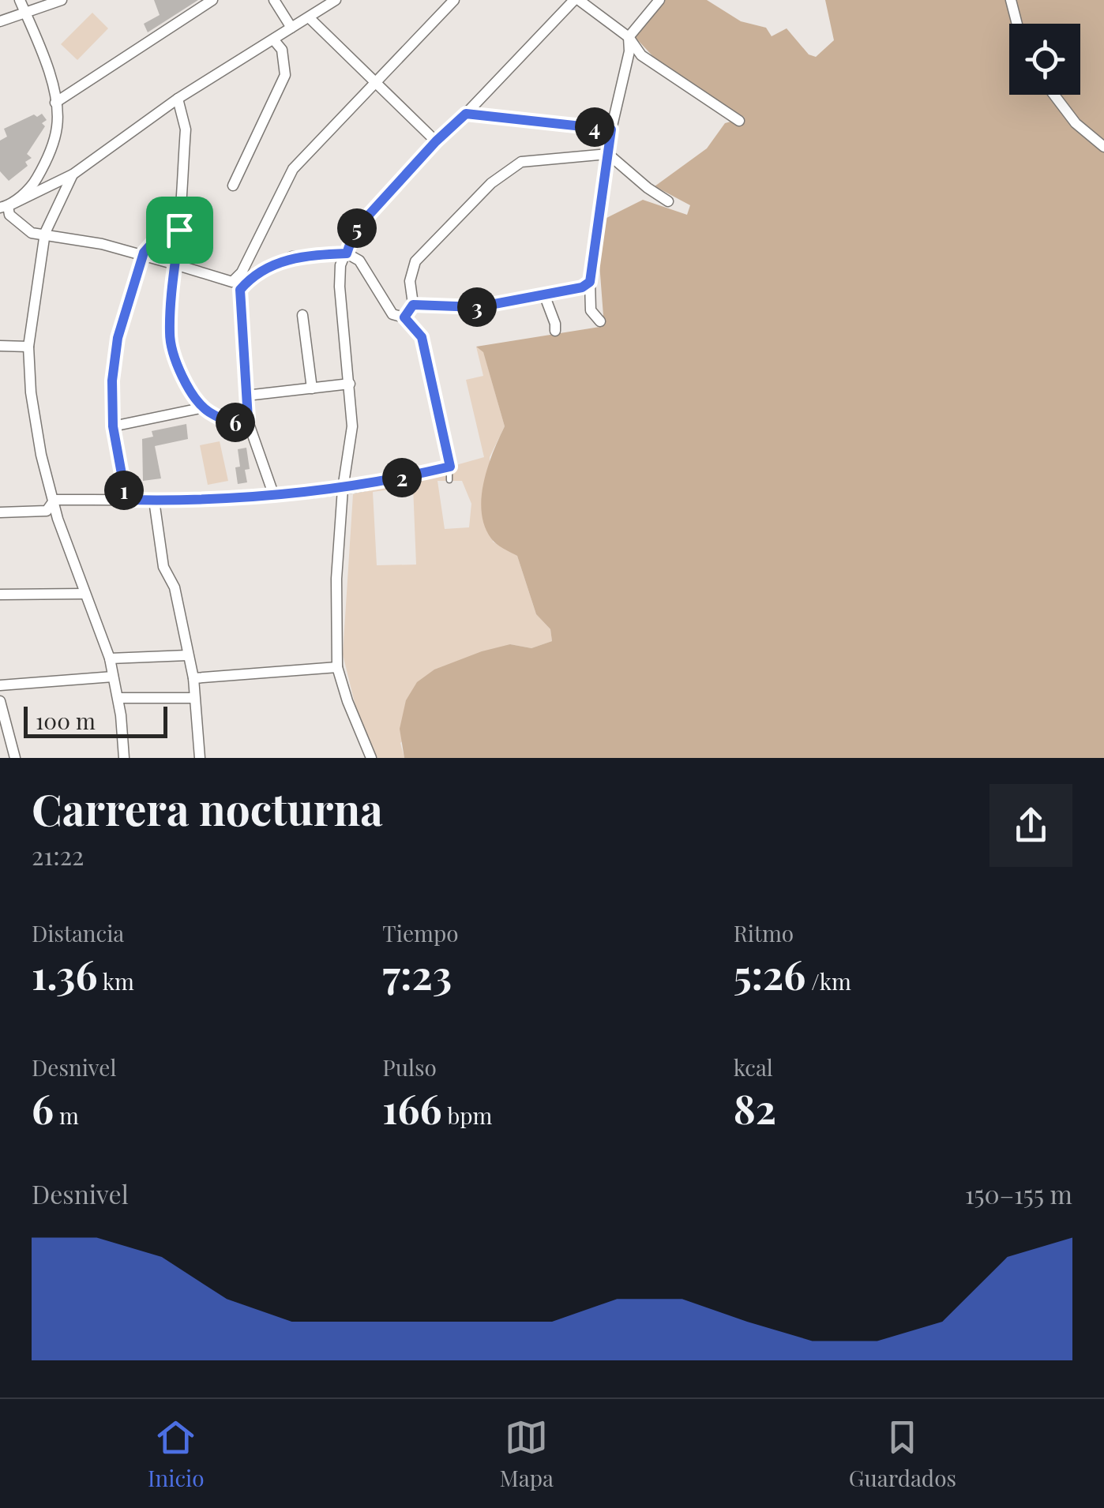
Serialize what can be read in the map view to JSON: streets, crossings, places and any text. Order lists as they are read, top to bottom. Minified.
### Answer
{"scale_bar":"100 m","page":{"pins":["4","5","3","6","2","1"],"scale":"100 m","heading":["Carrera nocturna","21:22"],"stats":[["Distancia","1.36 km"],["Tiempo","7:23"],["Ritmo","5:26 /km"],["Desnivel","6 m"],["Pulso","166 bpm"],["kcal","82"]],"chart":["Desnivel","150–155 m"],"tabs":["Inicio","Mapa","Guardados"]}}
